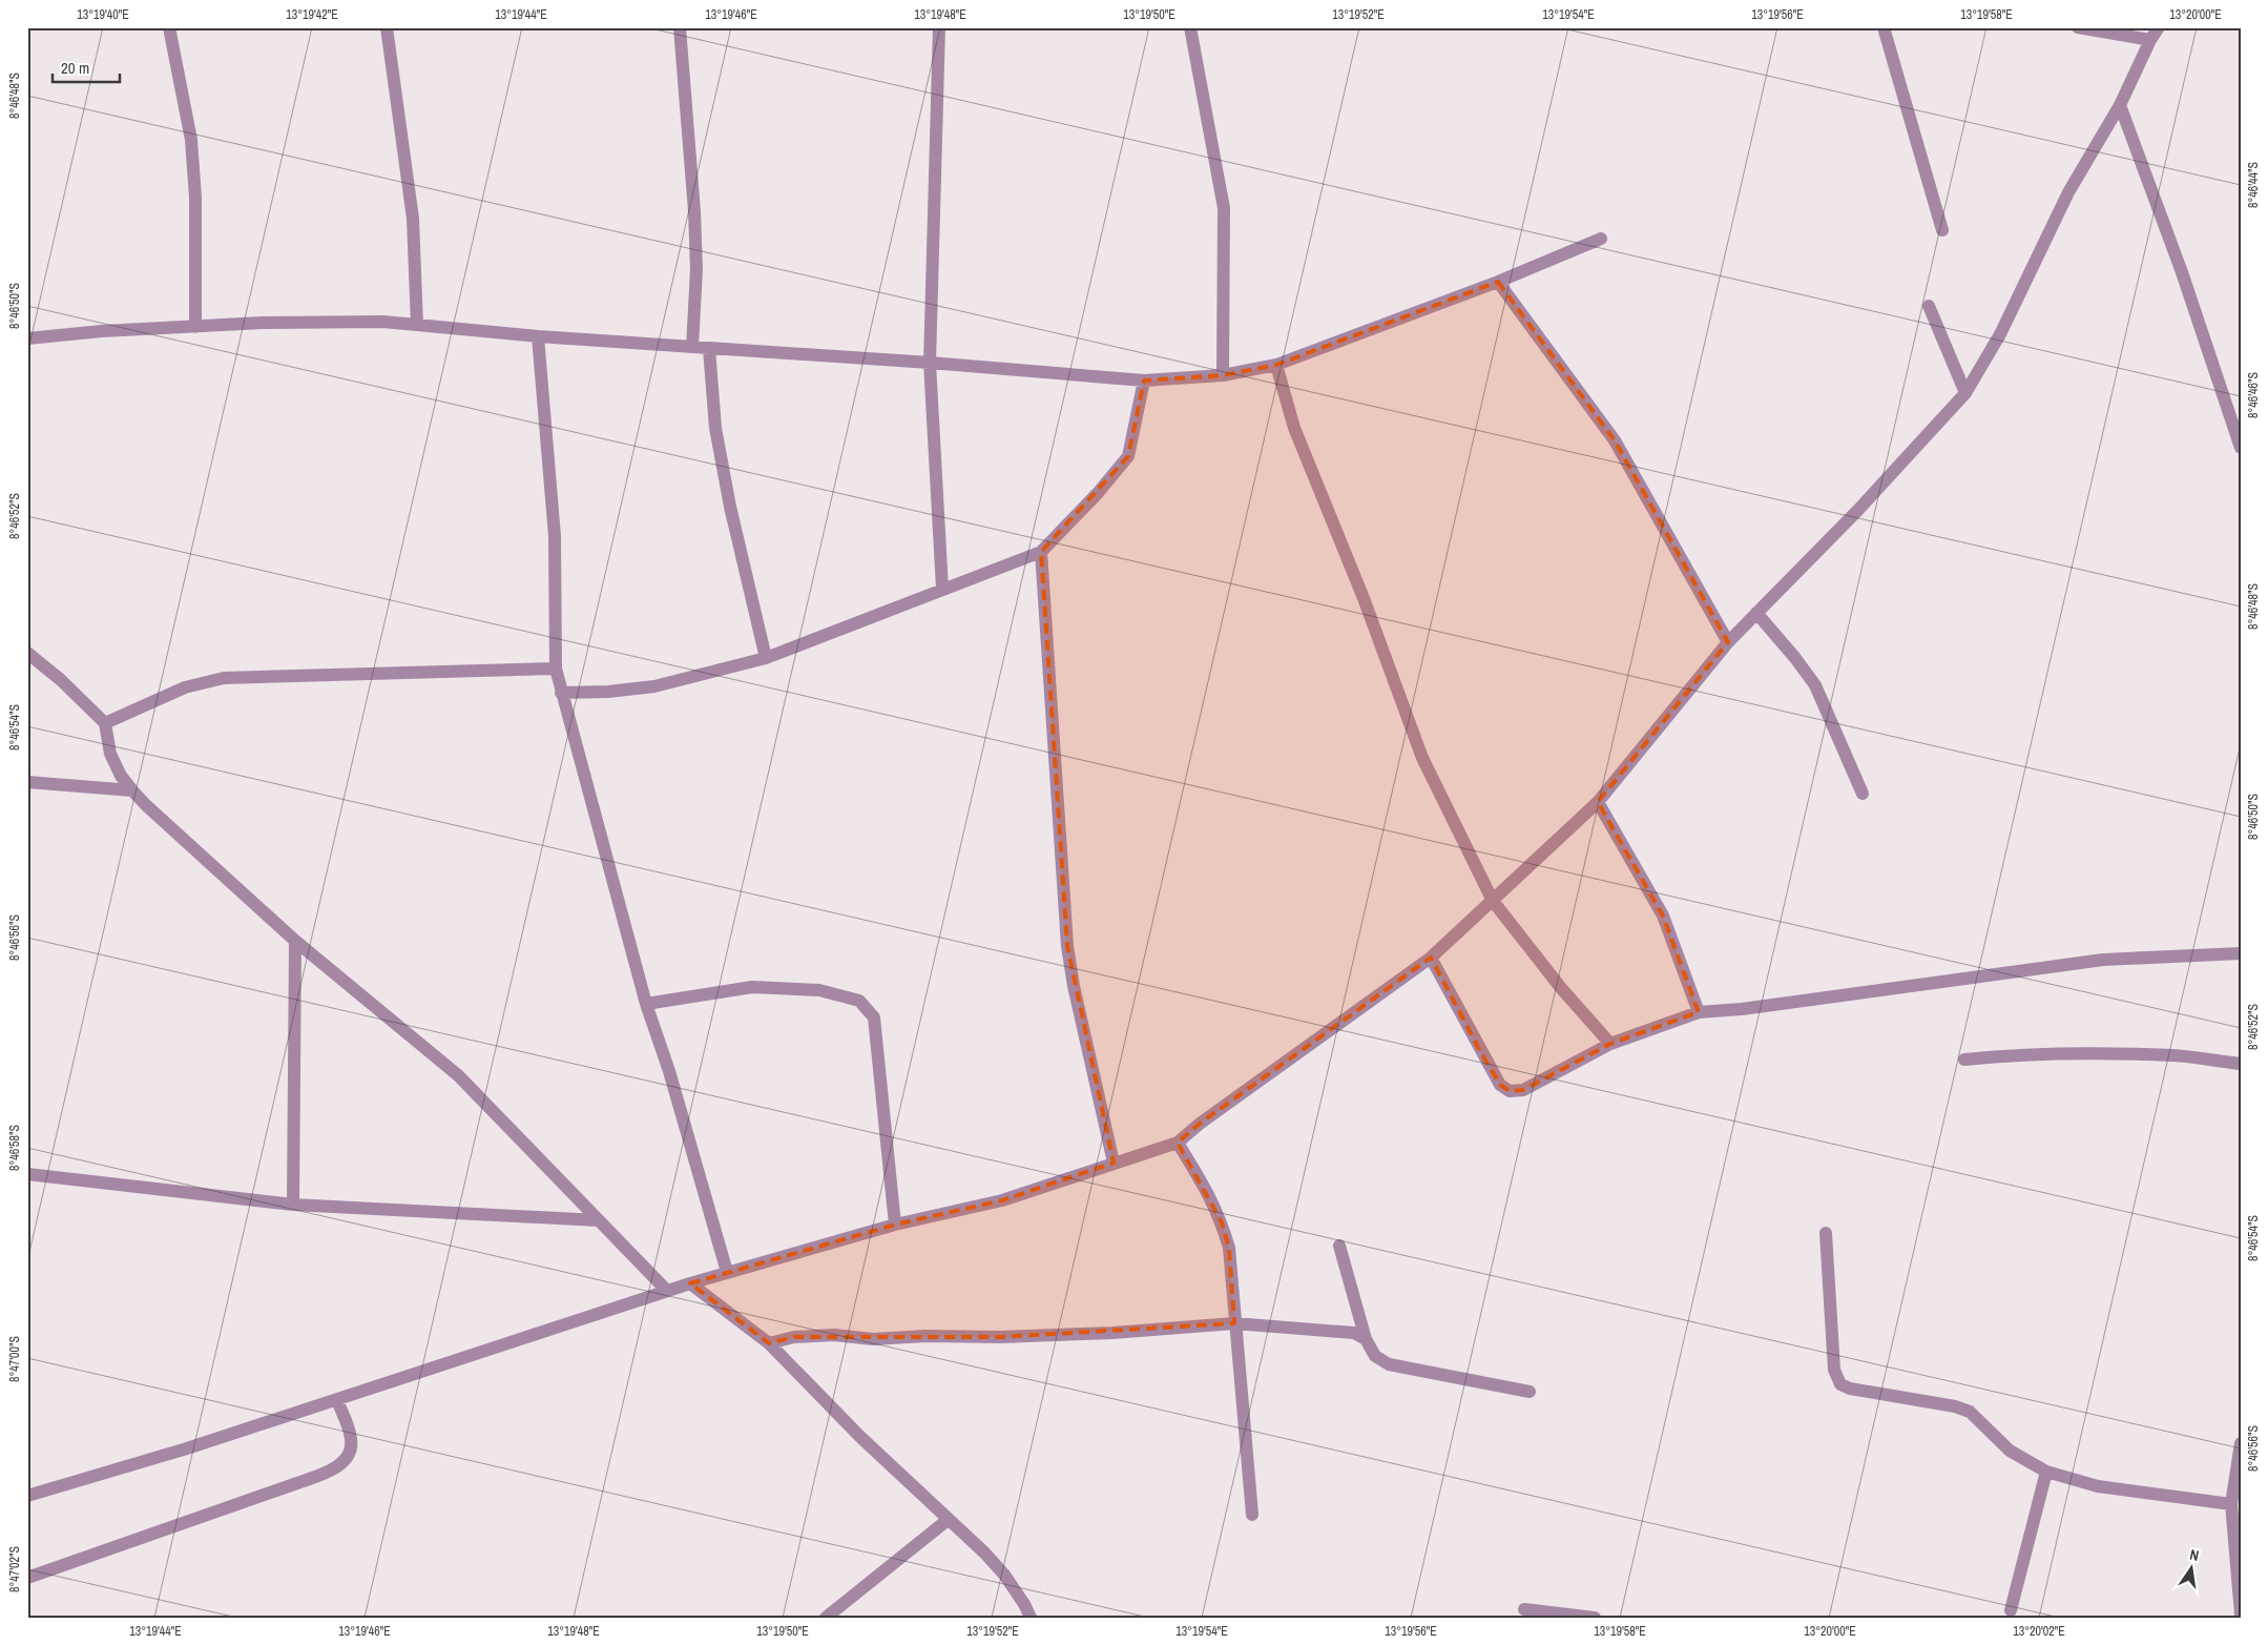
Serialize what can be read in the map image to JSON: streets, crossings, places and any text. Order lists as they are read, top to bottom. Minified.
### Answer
{"scale_bar":"20 m","north":"top","coordinates":["13°19'40\"E","13°19'42\"E","13°19'44\"E","13°19'46\"E","13°19'48\"E","13°19'50\"E","13°19'52\"E","13°19'54\"E","13°19'56\"E","13°19'58\"E","13°20'00\"E","8°46'48\"S","8°46'44\"S","8°46'50\"S","8°46'46\"S","8°46'52\"S","8°46'54\"S","8°46'56\"S","8°46'58\"S","8°47'00\"S","8°47'02\"S","13°20'02\"E"]}
